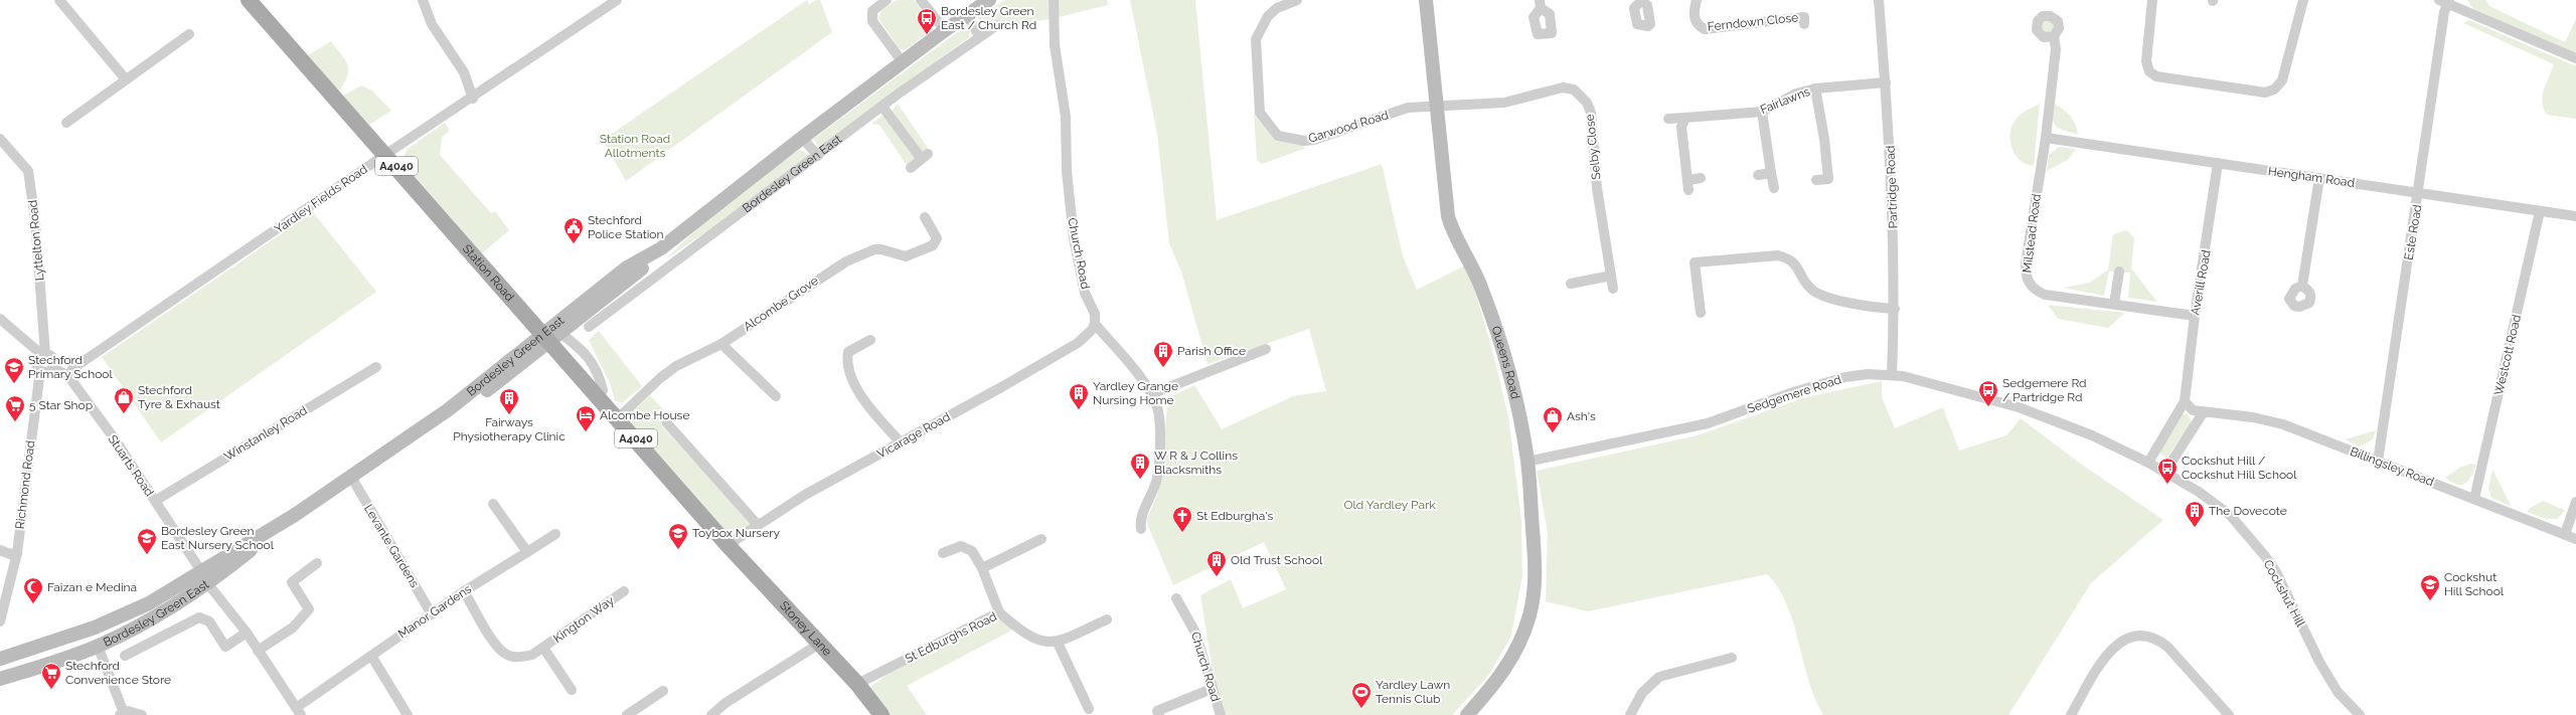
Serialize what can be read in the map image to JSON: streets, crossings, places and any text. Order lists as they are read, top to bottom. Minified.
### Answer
{"streets":{"main road":["A4040","Station Road","Stoney Lane"],"street":["Ferndown Close","Fairlawns","Garwood Road","Selby Close","Bordesley Green East","Hengham Road","Partridge Road","Yardley Fields Road","Este Road","Milstead Road","Lyttelton Road","Church Road","Averill Road","Alcombe Grove","Westcott Road","Queens Road","Sedgemere Road","Winstanley Road","Vicarage Road","Stuarts Road","Billingsley Road","Richmond Road","Levante Gardens","Cockshut Hill","Manor Gardens","Kington Way","St Edburghs Road"]},"crossings":[["Fairlawns","Partridge Road"],["Garwood Road","Selby Close"],["Garwood Road","Queens Road"],["Selby Close","Queens Road"],["Bordesley Green East","Station Road"],["Bordesley Green East","Stuarts Road"],["Bordesley Green East","Levante Gardens"],["Hengham Road","Este Road"],["Hengham Road","Milstead Road"],["Hengham Road","Averill Road"],["Hengham Road","Westcott Road"],["Partridge Road","Sedgemere Road"],["Yardley Fields Road","Station Road"],["Yardley Fields Road","Stuarts Road"],["Este Road","Billingsley Road"],["Milstead Road","Averill Road"],["Lyttelton Road","Stuarts Road"],["Lyttelton Road","Richmond Road"],["Church Road","Vicarage Road"],["Station Road","Alcombe Grove"],["Station Road","Vicarage Road"],["Station Road","Stoney Lane"],["Averill Road","Sedgemere Road"],["Averill Road","Cockshut Hill"],["Westcott Road","Billingsley Road"],["Queens Road","Sedgemere Road"],["Sedgemere Road","Cockshut Hill"],["Winstanley Road","Stuarts Road"],["Vicarage Road","Stoney Lane"],["Stuarts Road","Richmond Road"],["Levante Gardens","Manor Gardens"],["Manor Gardens","Kington Way"],["Stoney Lane","St Edburghs Road"]],"parks":["Station Road Allotments","Old Yardley Park"],"places":{"bus stop":["Bordesley Green East / Church Rd","Sedgemere Rd / Partridge Rd","Cockshut Hill / Cockshut Hill School"],"public building":["Stechford Police Station"],"building":["Parish Office","Yardley Grange Nursing Home","Fairways Physiotherapy Clinic","W R & J Collins Blacksmiths","The Dovecote","Old Trust School"],"school or university":["Stechford Primary School","Toybox Nursery","Bordesley Green East Nursery School","Cockshut Hill School"],"shop":["Stechford Tyre & Exhaust","Ash's"],"supermarket":["5 Star Shop","Stechford Convenience Store"],"hotel":["Alcombe House"],"church":["St Edburgha's"],"mosque":["Faizan e Medina"],"sports":["Yardley Lawn Tennis Club"]}}
